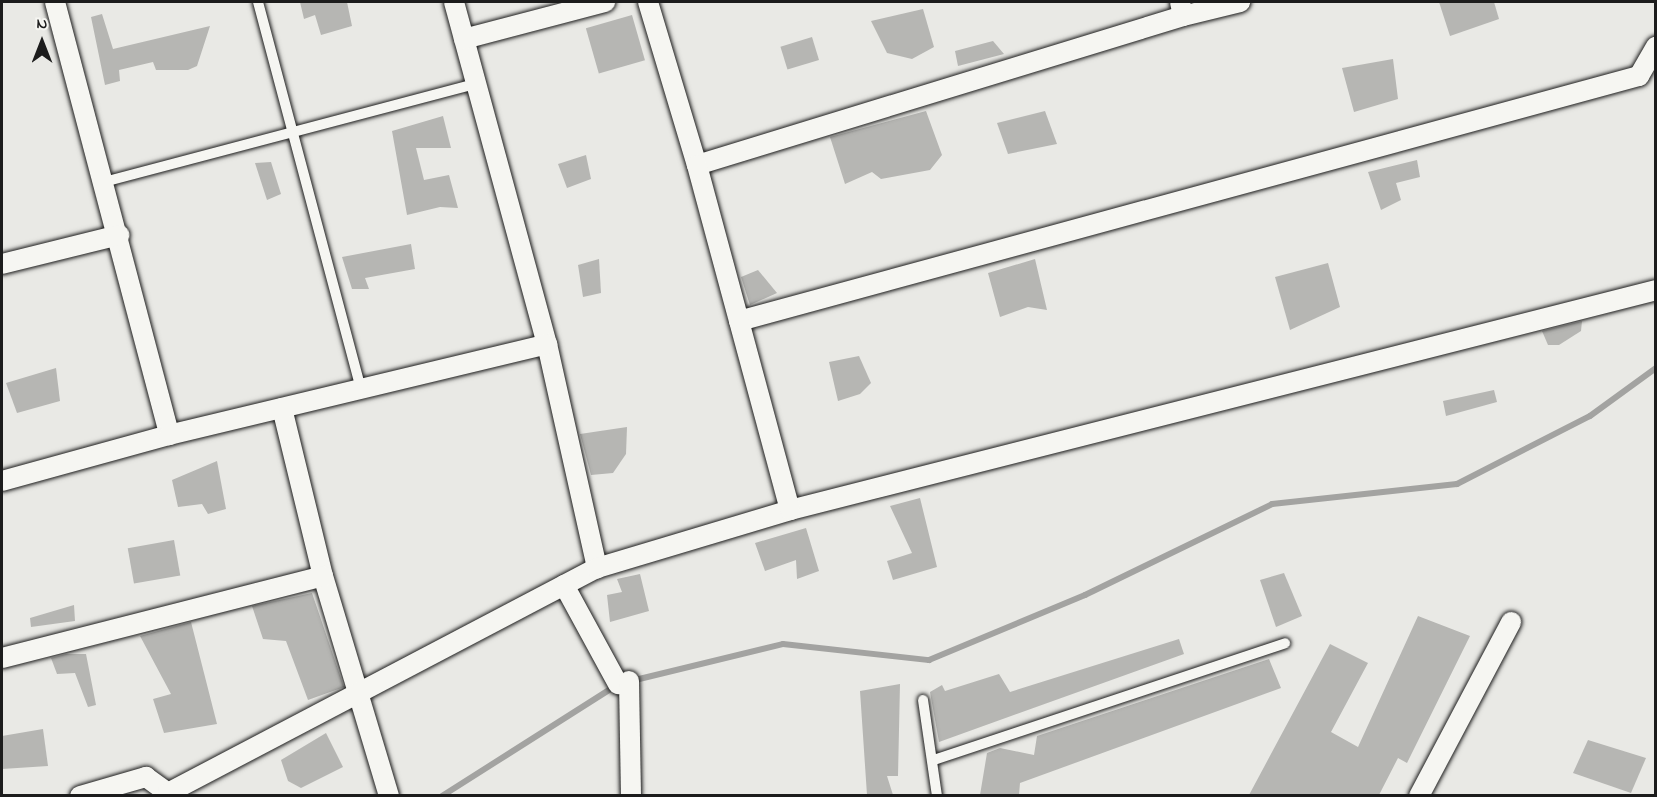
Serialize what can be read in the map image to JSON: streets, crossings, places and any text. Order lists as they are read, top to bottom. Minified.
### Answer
{"north":"top"}
